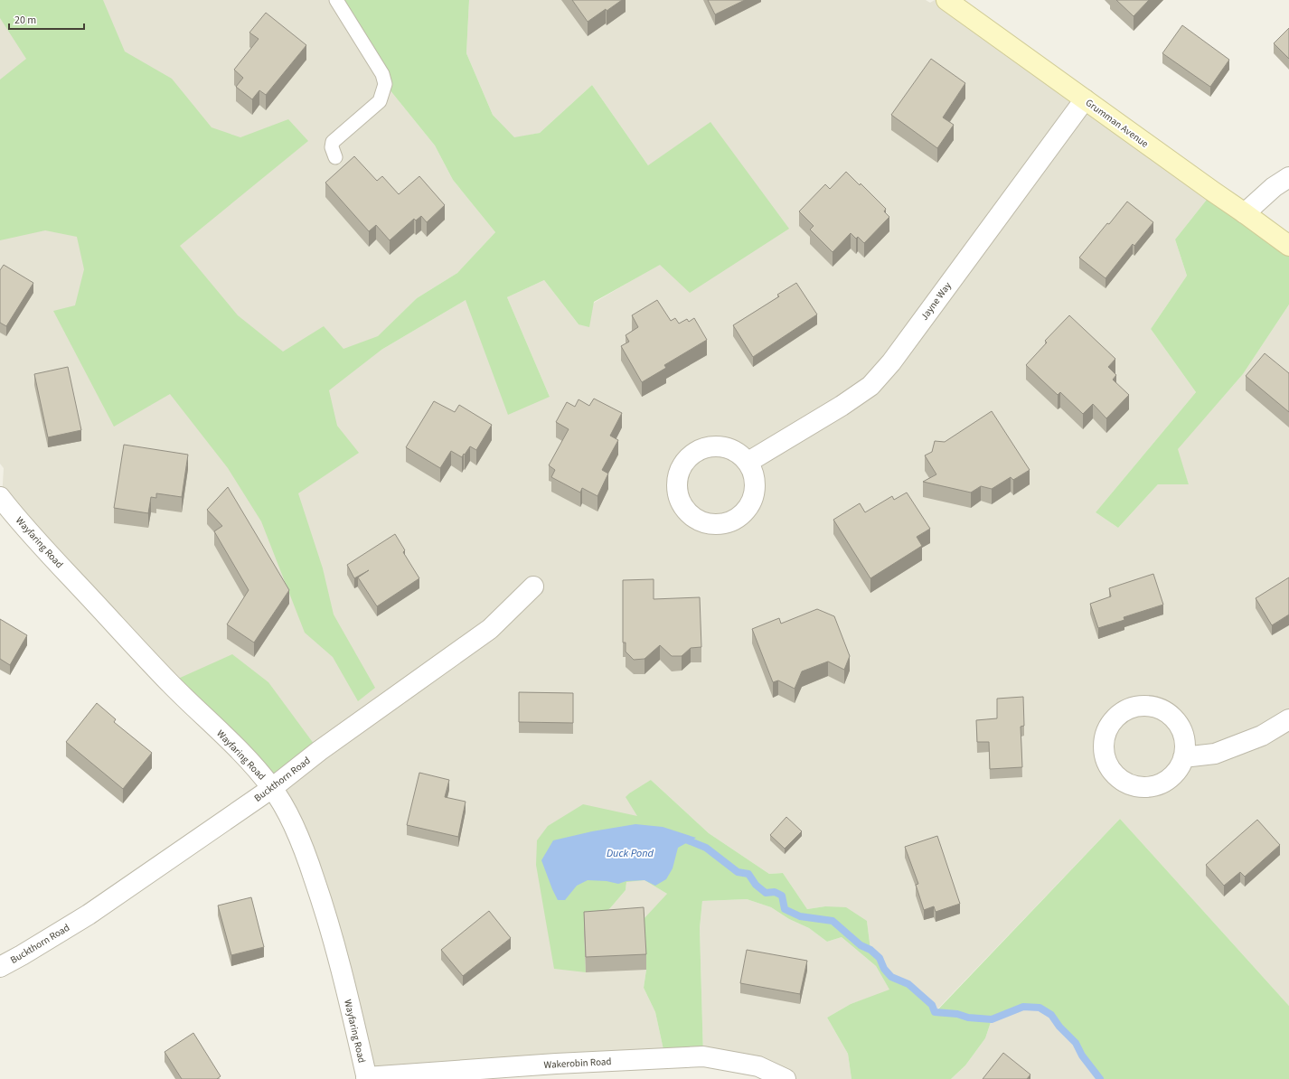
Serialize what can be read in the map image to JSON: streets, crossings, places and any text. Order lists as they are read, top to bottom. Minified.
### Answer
{"streets":{"street":["Grumman Avenue","Jayne Way","Wayfaring Road","Buckthorn Road","Wakerobin Road"]},"crossings":[["Grumman Avenue","Jayne Way"],["Wayfaring Road","Buckthorn Road"],["Wayfaring Road","Wakerobin Road"]],"water":["Duck Pond"],"scale_bar":"20 m"}
